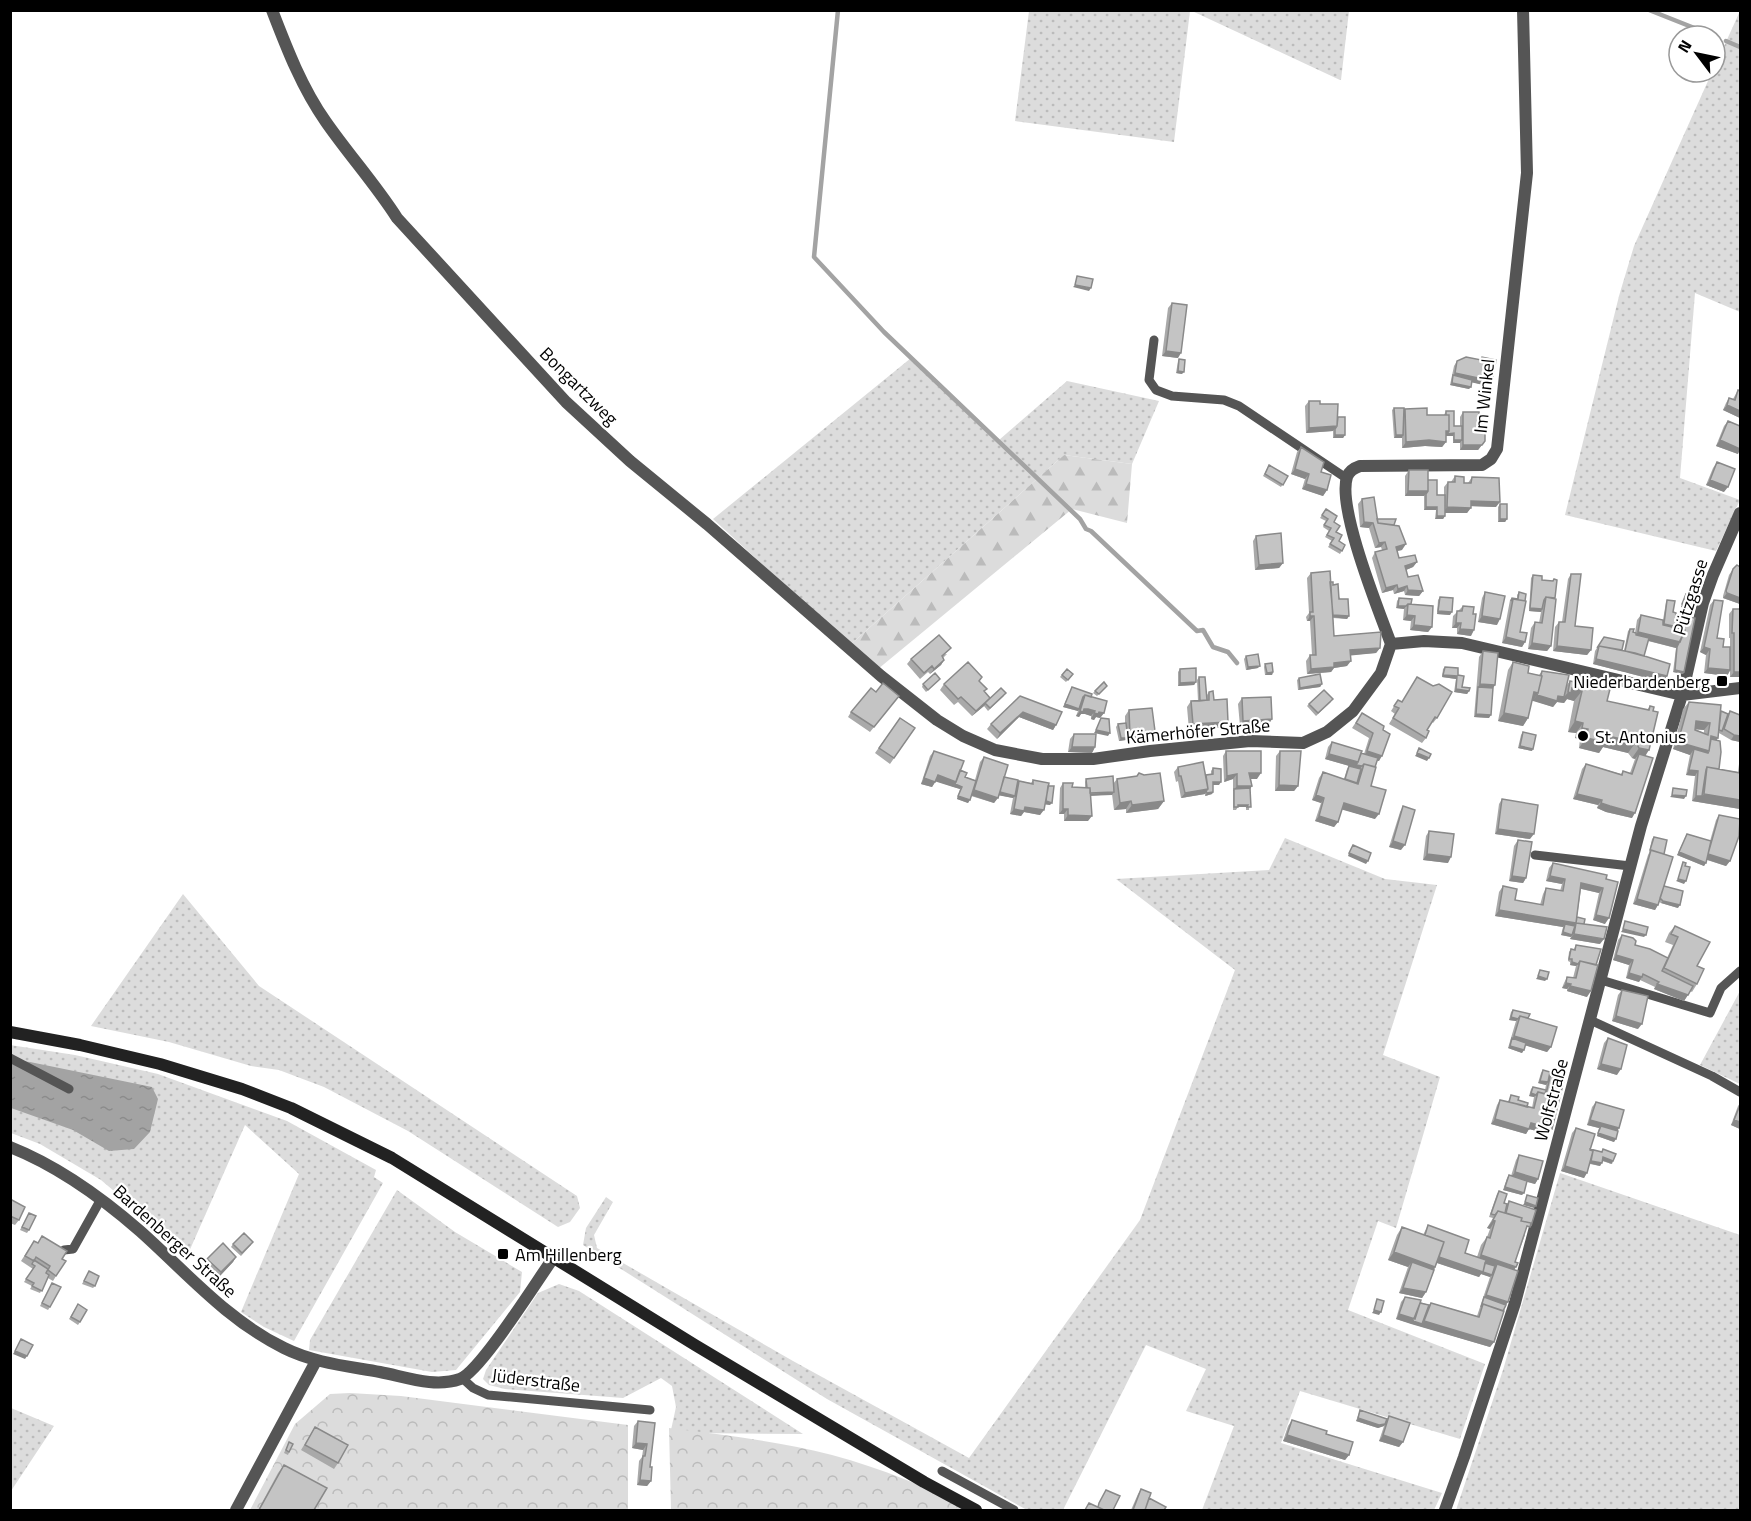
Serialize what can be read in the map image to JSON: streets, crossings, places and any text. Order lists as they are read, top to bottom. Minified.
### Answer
{"streets":{"street":["Bongartzweg","Im Winkel","Pützgasse","Kämerhöfer Straße","Wolfstraße","Bardenberger Straße"],"lane":["Jüderstraße"]},"crossings":[["Bongartzweg","Kämerhöfer Straße"],["Pützgasse","Wolfstraße"]],"places":{"transit":["Niederbardenberg","Am Hillenberg"],"other":["St. Antonius"]},"north":"top left"}
